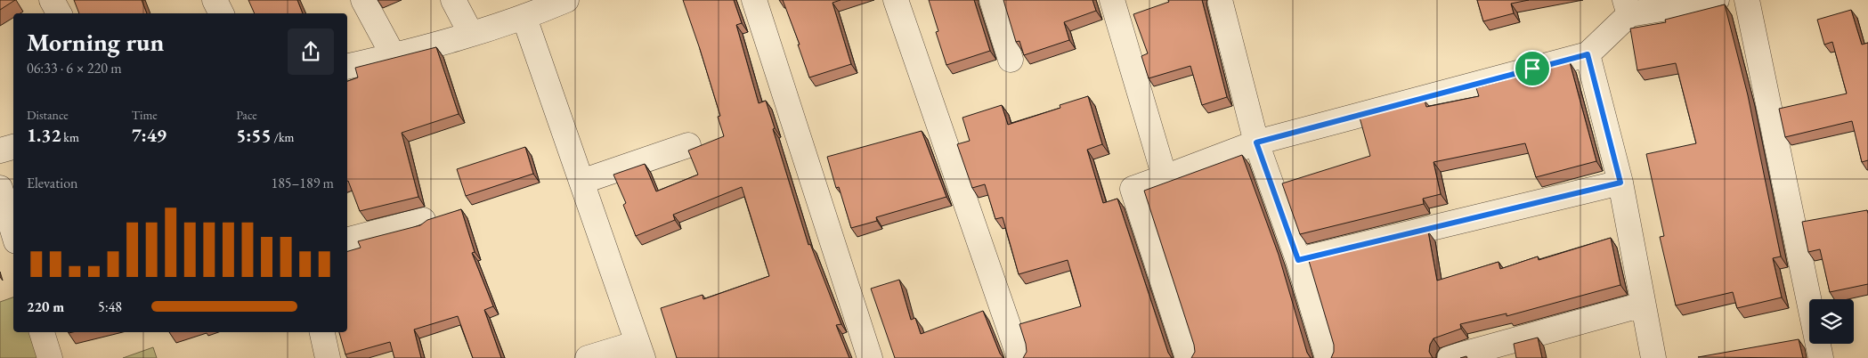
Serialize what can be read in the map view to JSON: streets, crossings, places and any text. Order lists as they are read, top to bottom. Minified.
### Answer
{"page":{"heading":["Morning run","06:33 · 6 × 220 m"],"stats":[["Distance","1.32 km"],["Time","7:49"],["Pace","5:55 /km"]],"chart":["Elevation","185–189 m"],"list":[{"name":"220 m","note":"5:48"}]}}
